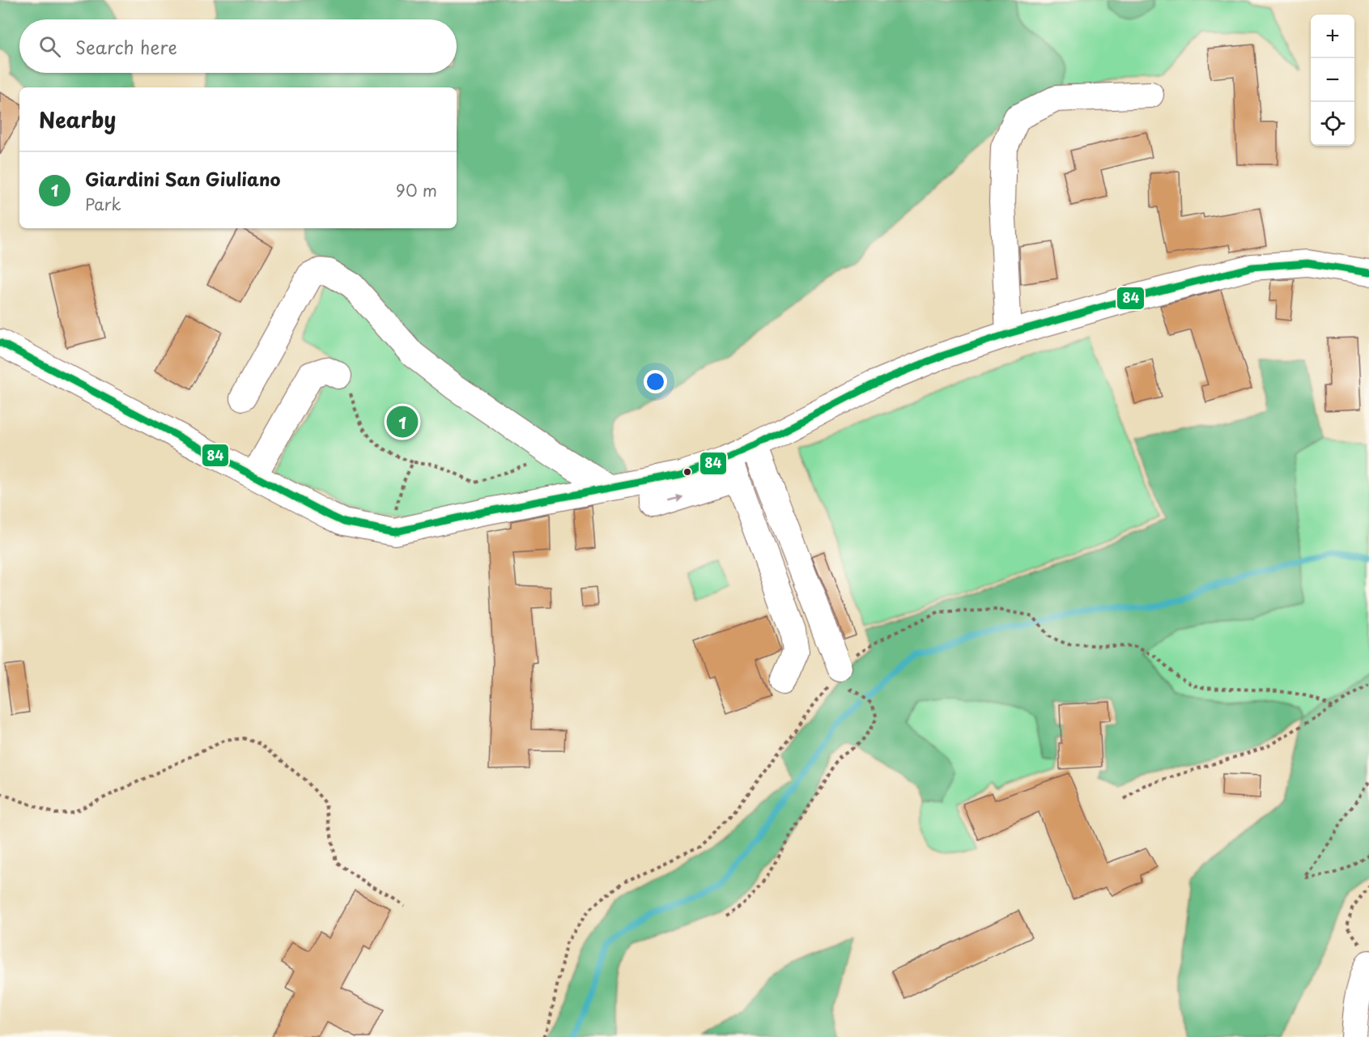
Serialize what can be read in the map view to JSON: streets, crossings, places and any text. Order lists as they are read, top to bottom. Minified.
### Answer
{"lines":["transit line 84"],"page":{"map_buttons":["+","−"],"search":"Search here","heading":"Nearby","list":[{"mark":"1","name":"Giardini San Giuliano","note":"Park","value":"90 m"}],"pins":"1"}}
